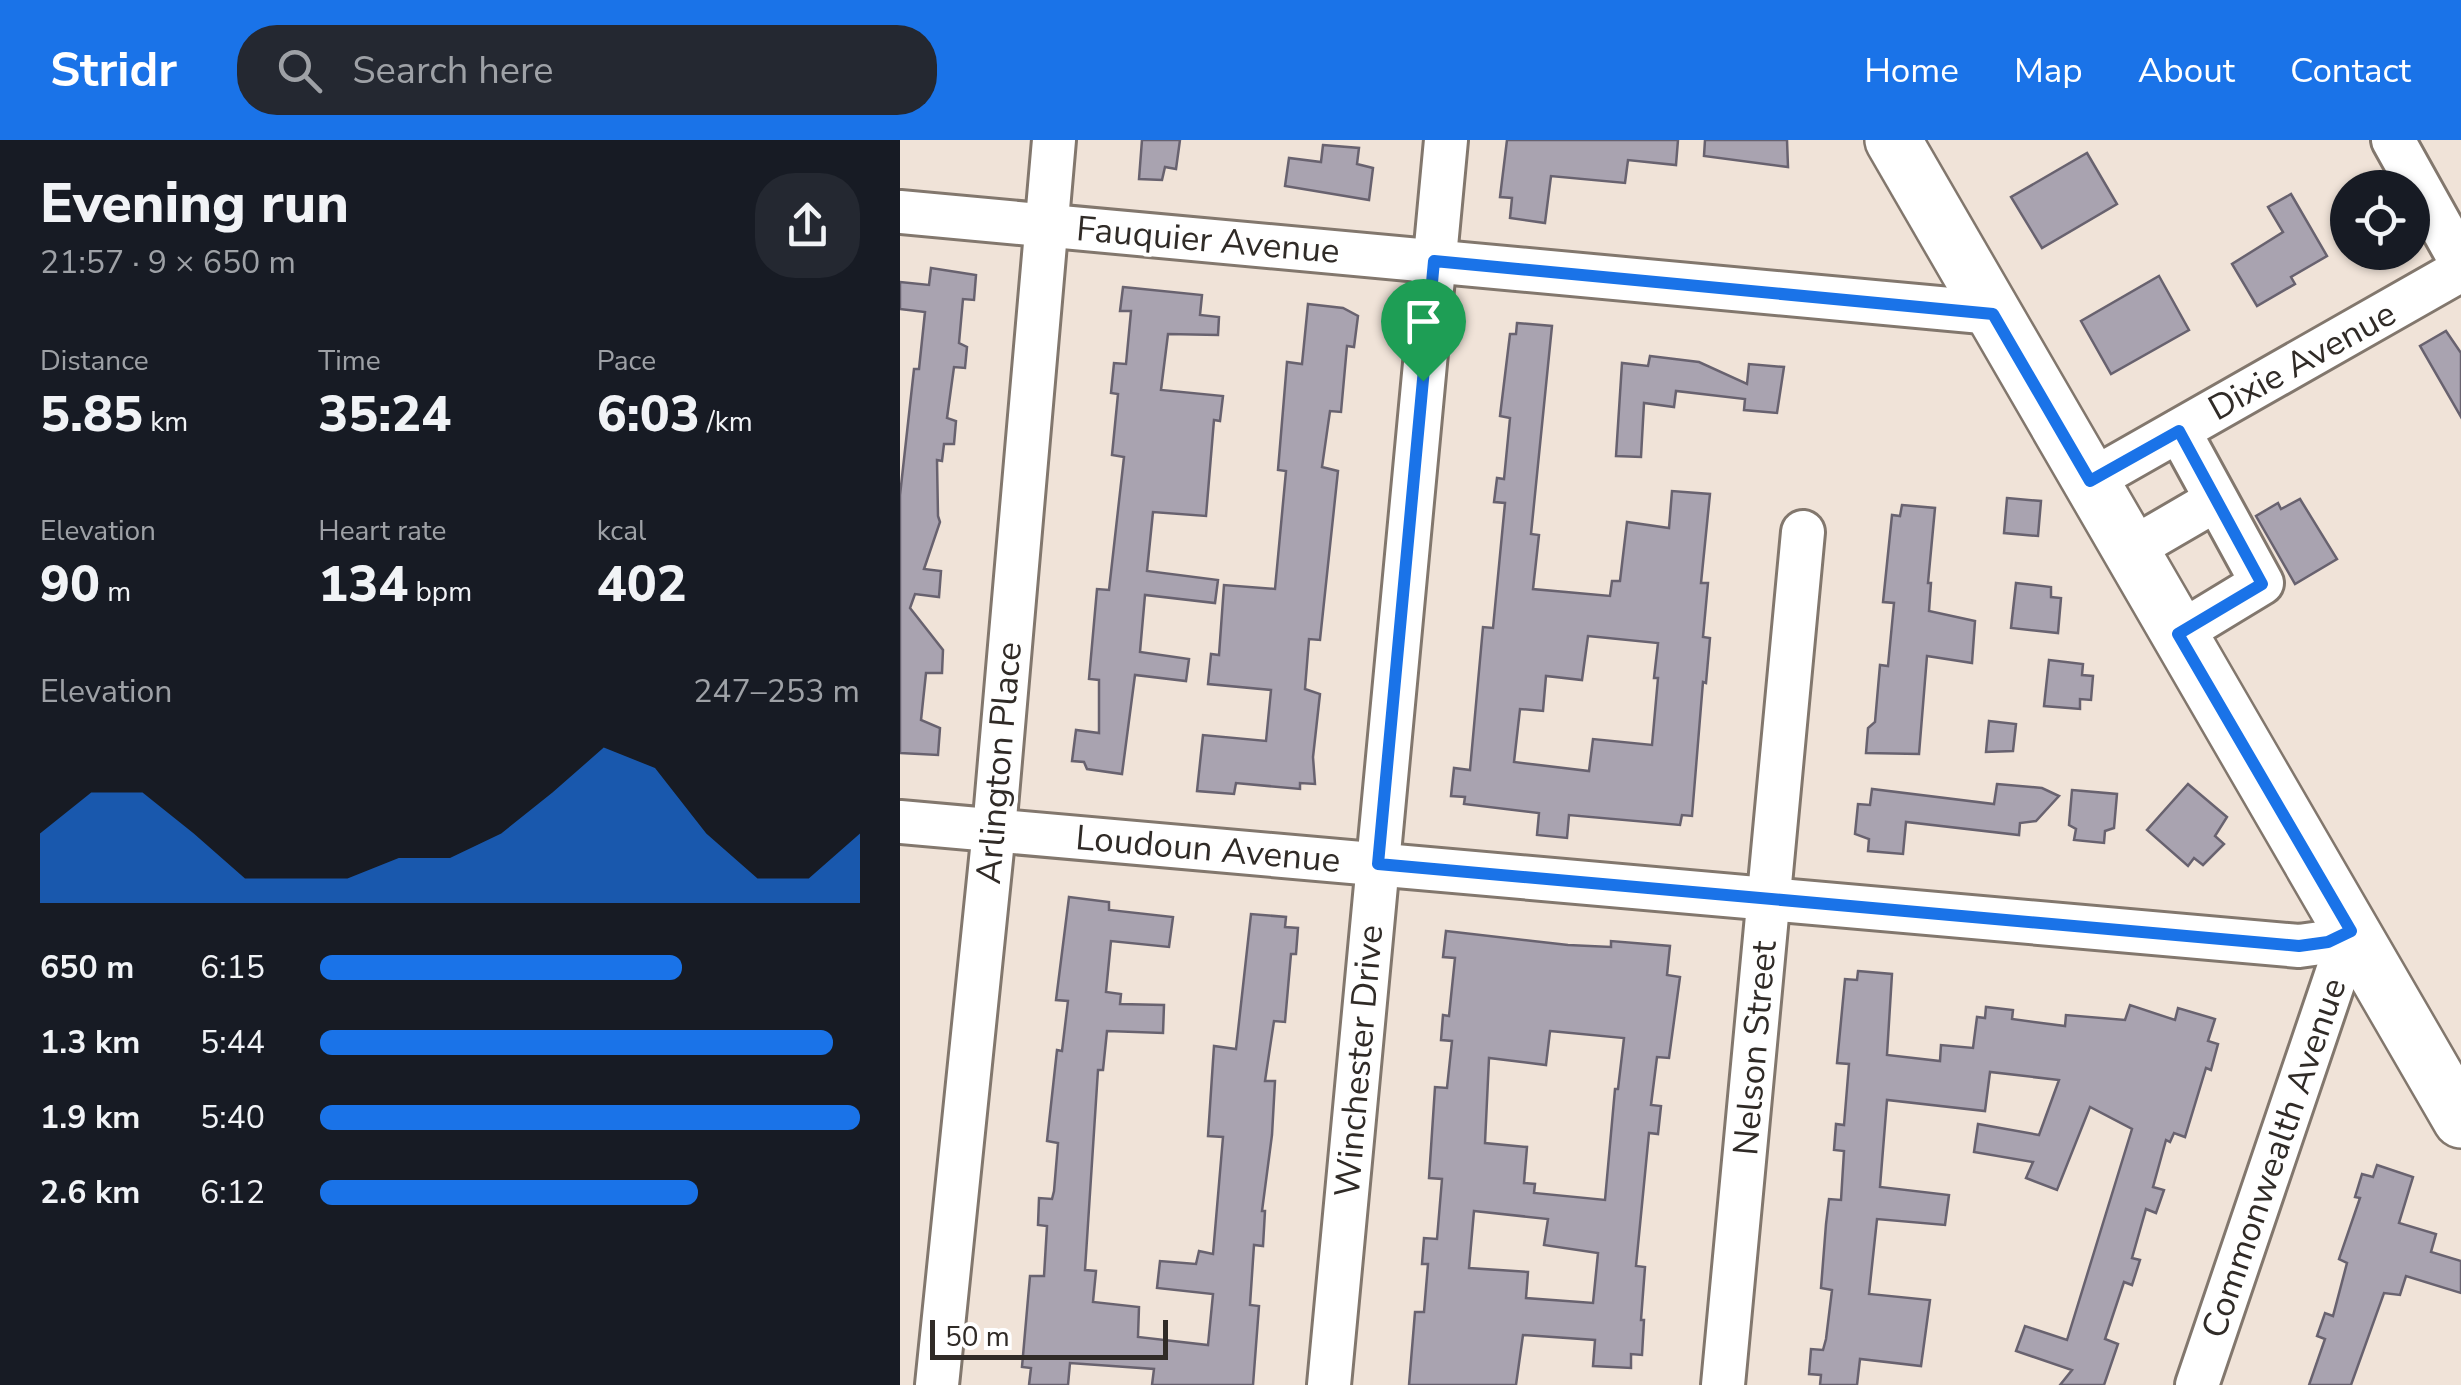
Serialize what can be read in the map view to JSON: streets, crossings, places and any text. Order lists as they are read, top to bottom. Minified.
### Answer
{"streets":{"street":["Fauquier Avenue","Dixie Avenue","Arlington Place","Loudoun Avenue","Nelson Street","Winchester Drive","Commonwealth Avenue"]},"crossings":[["Fauquier Avenue","Arlington Place"],["Fauquier Avenue","Winchester Drive"],["Arlington Place","Loudoun Avenue"],["Loudoun Avenue","Nelson Street"],["Loudoun Avenue","Winchester Drive"],["Loudoun Avenue","Commonwealth Avenue"]],"scale_bar":"50 m","page":{"header":"Stridr","search":"Search here","nav":["Home","Map","About","Contact"],"heading":["Evening run","21:57 · 9 × 650 m"],"stats":[["Distance","5.85 km"],["Time","35:24"],["Pace","6:03 /km"],["Elevation","90 m"],["Heart rate","134 bpm"],["kcal","402"]],"chart":["Elevation","247–253 m"],"list":[{"name":"650 m","note":"6:15"},{"name":"1.3 km","note":"5:44"},{"name":"1.9 km","note":"5:40"},{"name":"2.6 km","note":"6:12"}],"scale":"50 m"}}
